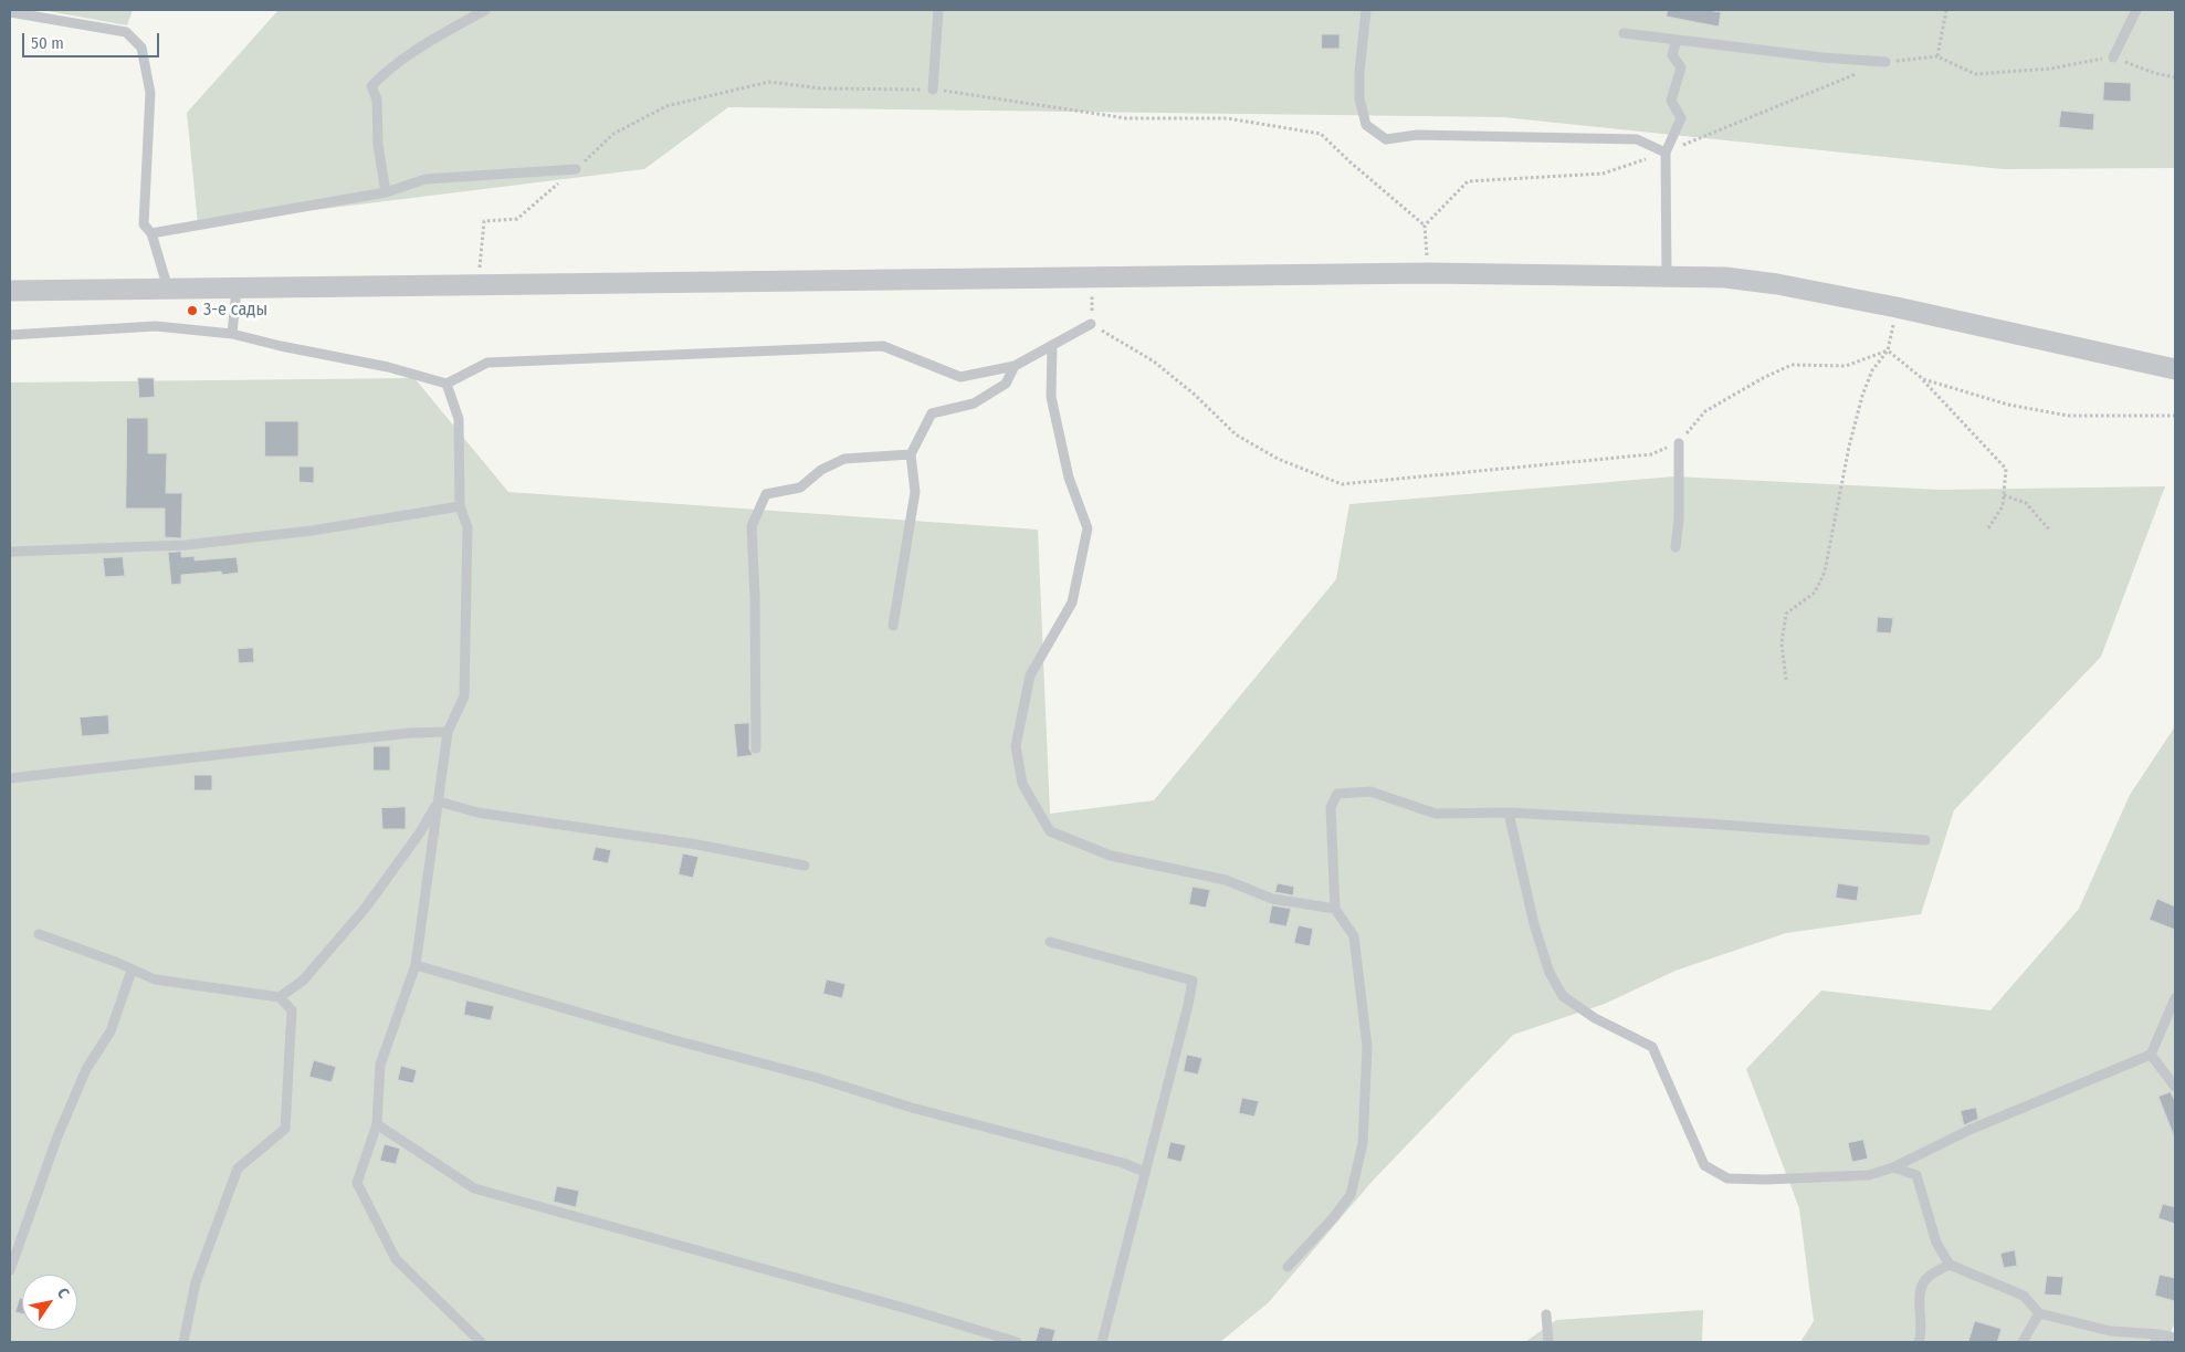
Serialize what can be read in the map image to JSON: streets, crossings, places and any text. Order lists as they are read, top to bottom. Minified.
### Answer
{"places":["3-е сады"],"scale_bar":"50 m","north":"top right"}
